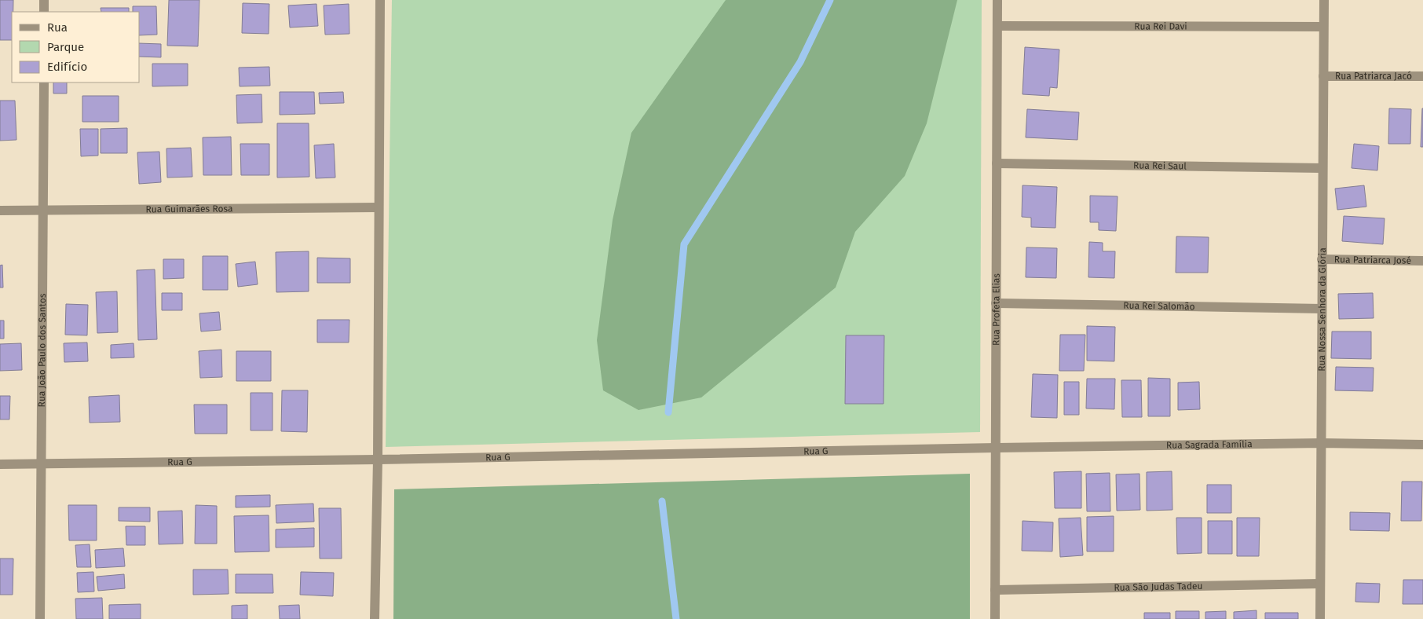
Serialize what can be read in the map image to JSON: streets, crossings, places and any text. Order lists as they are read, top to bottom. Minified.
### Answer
{"streets":{"street":["Rua Rei Davi","Rua Patriarca Jacó","Rua Rei Saul","Rua Guimarães Rosa","Rua Patriarca José","Rua Rei Salomão","Rua Profeta Elias","Rua Nossa Senhora da Glória","Rua João Paulo dos Santos","Rua Sagrada Família","Rua G","Rua São Judas Tadeu"]},"crossings":[["Rua Rei Davi","Rua Profeta Elias"],["Rua Rei Davi","Rua Nossa Senhora da Glória"],["Rua Patriarca Jacó","Rua Nossa Senhora da Glória"],["Rua Rei Saul","Rua Profeta Elias"],["Rua Rei Saul","Rua Nossa Senhora da Glória"],["Rua Guimarães Rosa","Rua João Paulo dos Santos"],["Rua Patriarca José","Rua Nossa Senhora da Glória"],["Rua Rei Salomão","Rua Profeta Elias"],["Rua Rei Salomão","Rua Nossa Senhora da Glória"],["Rua Profeta Elias","Rua Sagrada Família"],["Rua Profeta Elias","Rua G"],["Rua Profeta Elias","Rua São Judas Tadeu"],["Rua Nossa Senhora da Glória","Rua Sagrada Família"],["Rua Nossa Senhora da Glória","Rua São Judas Tadeu"],["Rua João Paulo dos Santos","Rua G"],["Rua Sagrada Família","Rua G"]],"legend":["Rua","Parque","Edifício"]}
